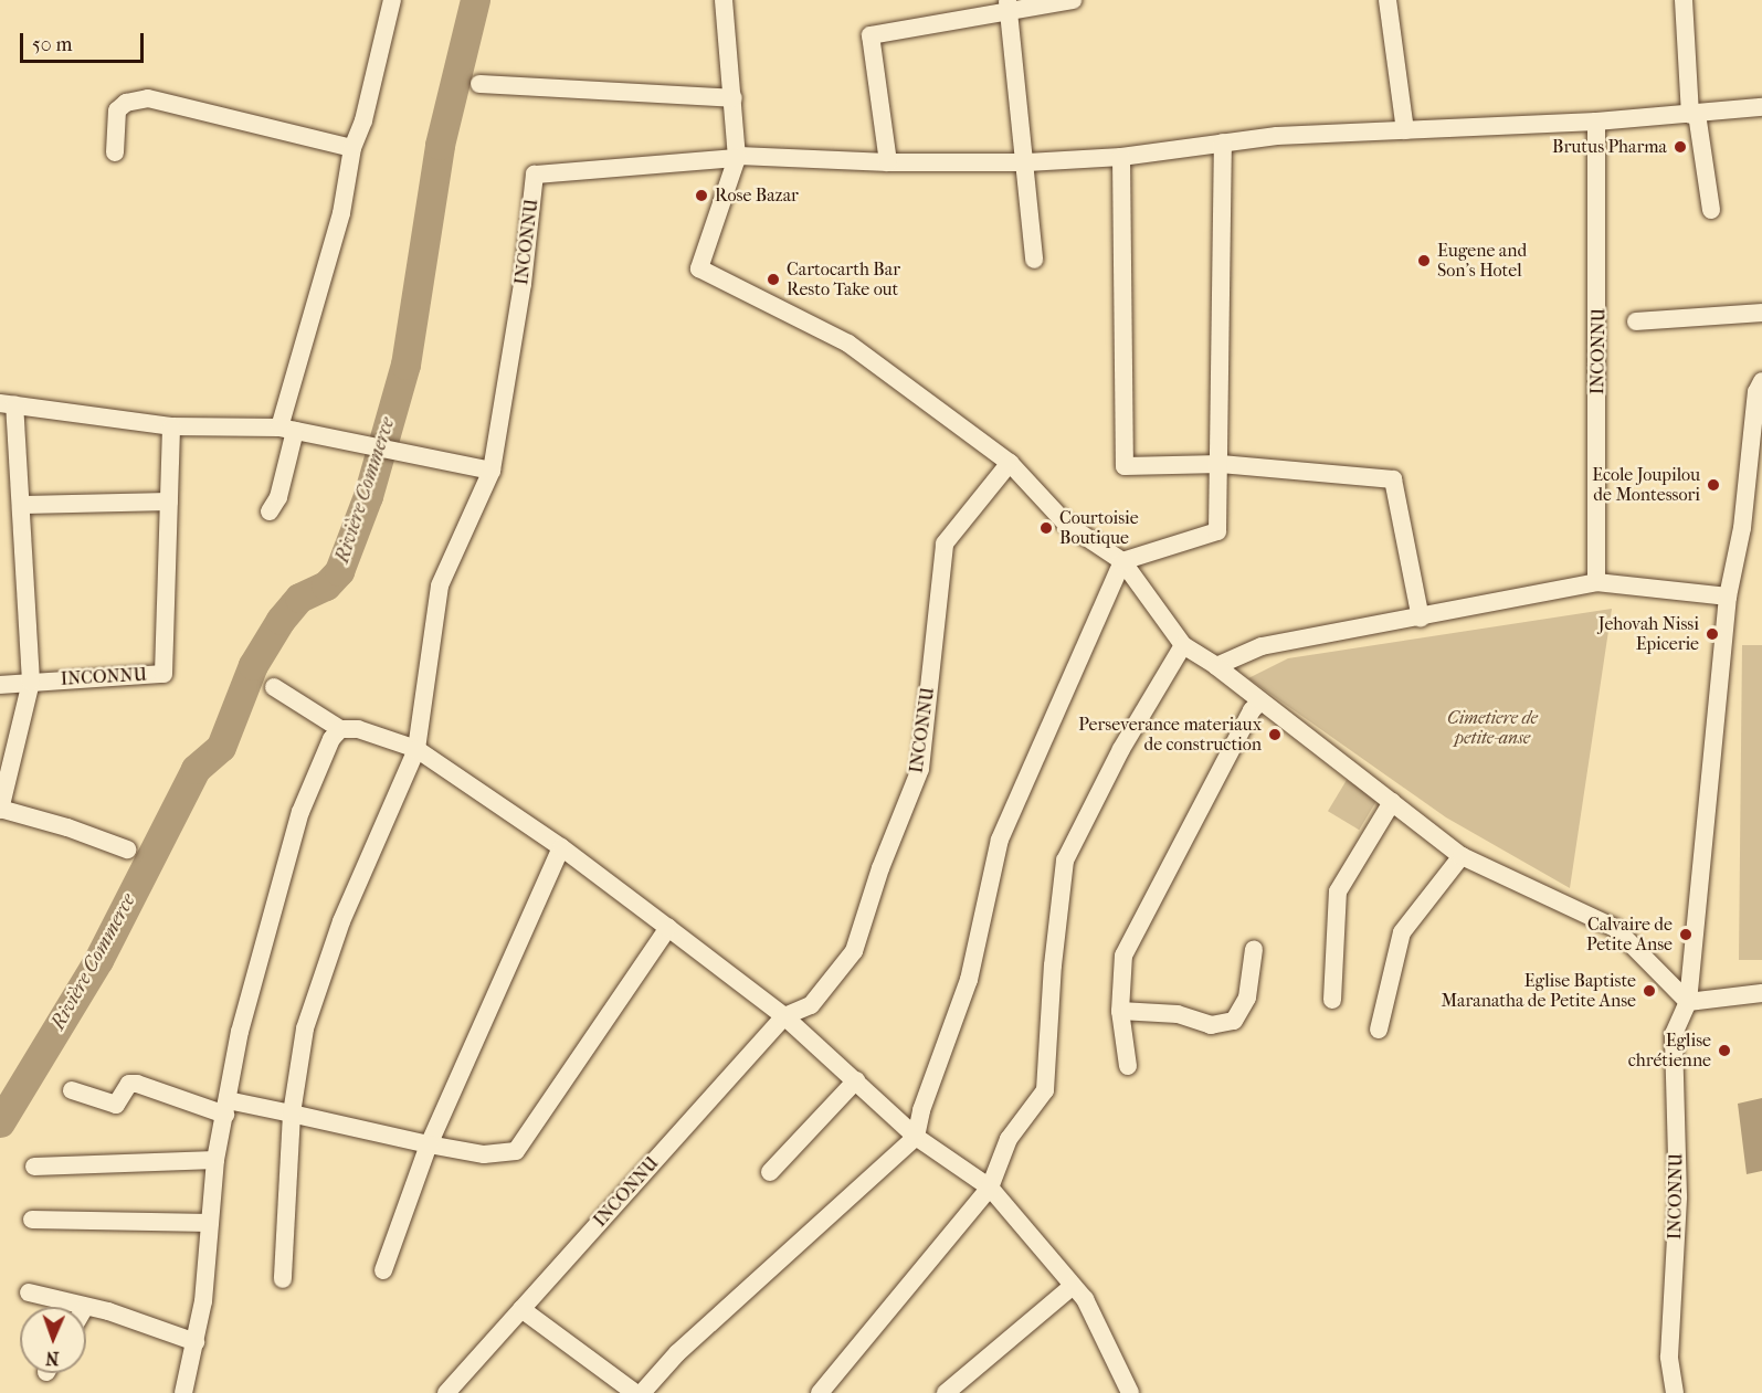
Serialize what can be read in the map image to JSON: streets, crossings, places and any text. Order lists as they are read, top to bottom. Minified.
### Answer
{"streets":{"street":["INCONNU"]},"water":["Rivière Commerce"],"parks":["Cimetiere de petite-anse"],"places":["Brutus Pharma","Rose Bazar","Eugene and Son's Hotel","Cartocarth Bar Resto Take out","Ecole Joupilou de Montessori","Courtoisie Boutique","Jehovah Nissi Epicerie","Perseverance materiaux de construction","Calvaire de Petite Anse","Eglise Baptiste Maranatha de Petite Anse","Eglise chrétienne"],"scale_bar":"50 m","north":"bottom"}
